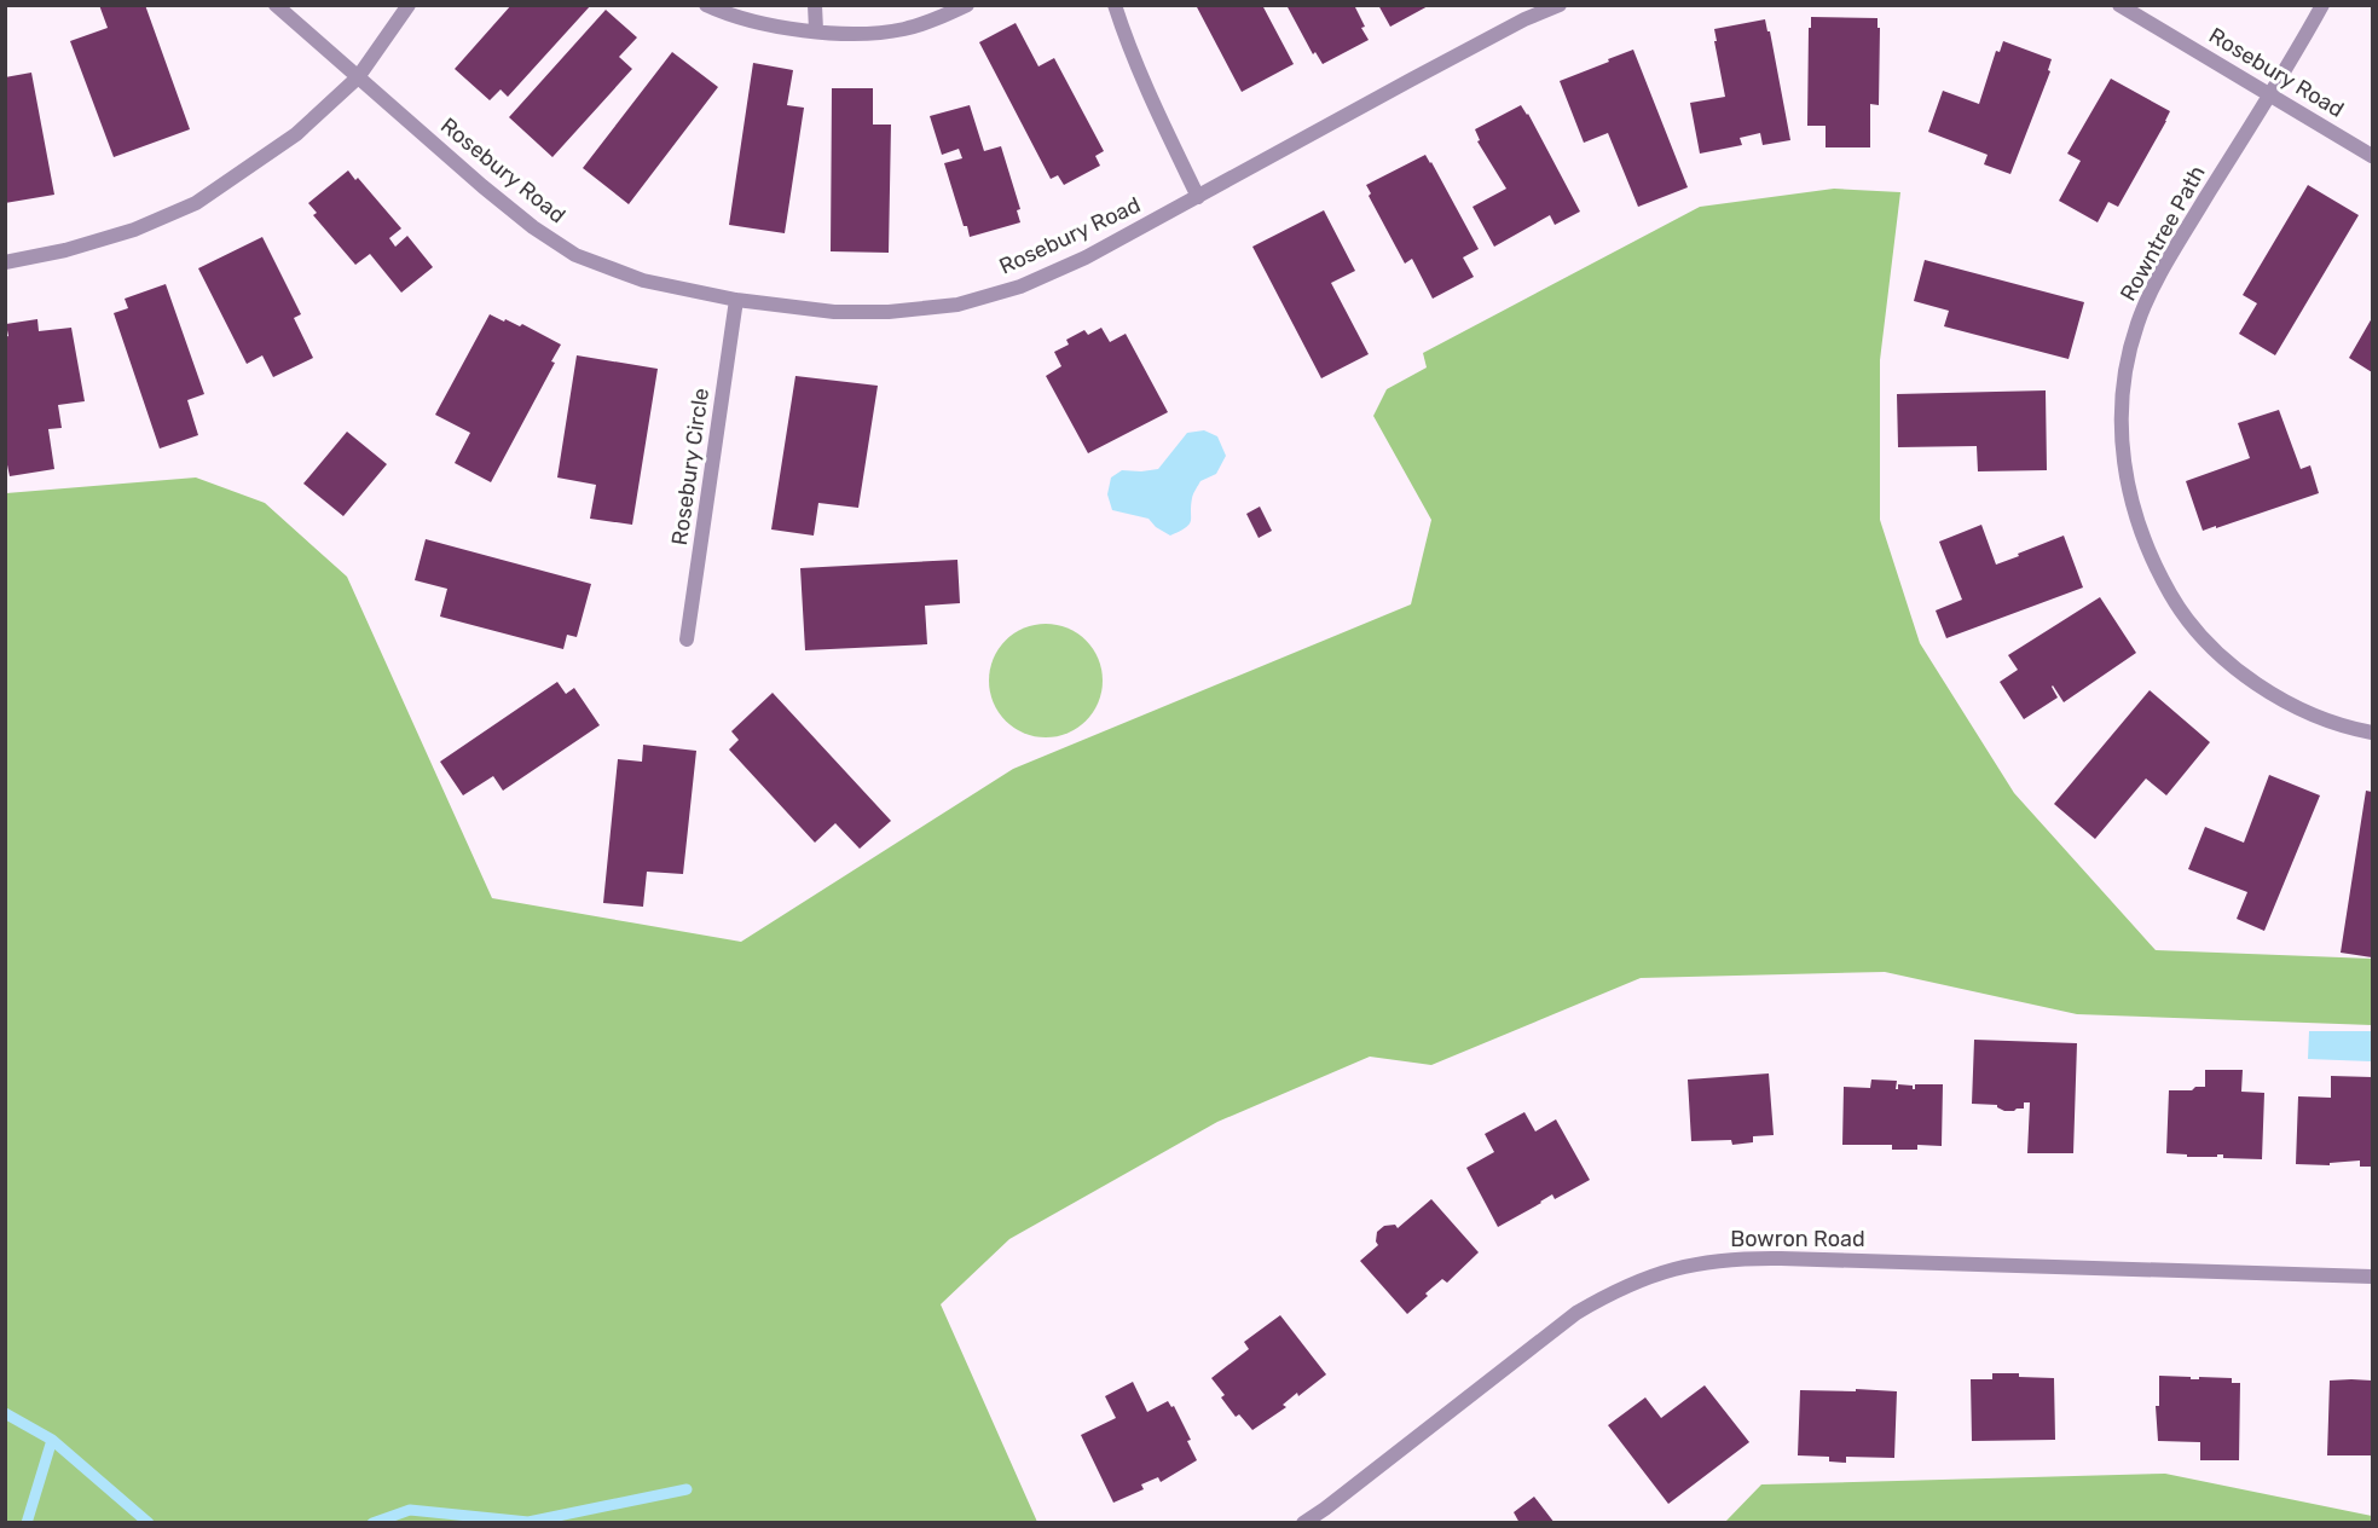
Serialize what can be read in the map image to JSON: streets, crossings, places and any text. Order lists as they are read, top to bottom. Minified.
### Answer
{"streets":{"street":["Rosebury Road","Rowntree Path","Rosebury Circle","Bowron Road"]},"crossings":[["Rosebury Road","Rowntree Path"],["Rosebury Road","Rosebury Circle"]]}
